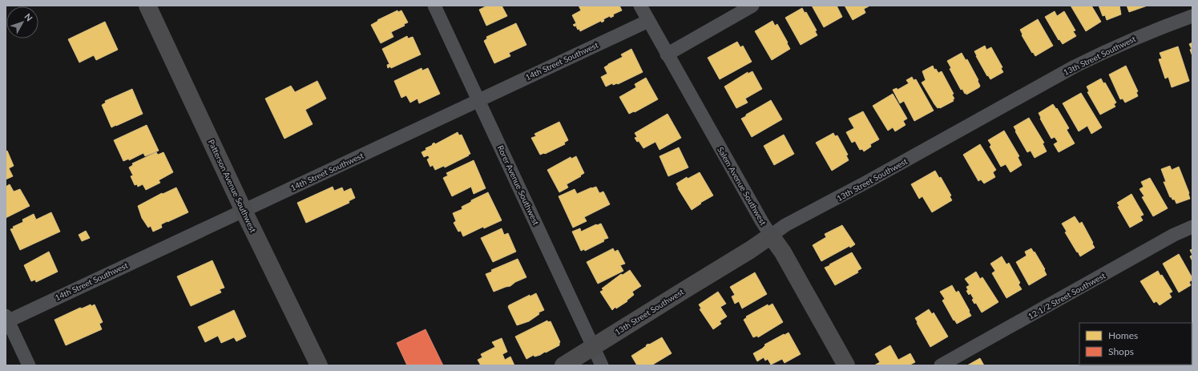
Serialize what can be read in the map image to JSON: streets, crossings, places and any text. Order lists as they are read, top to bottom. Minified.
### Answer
{"streets":{"main road":["13th Street Southwest","Patterson Avenue Southwest","Salem Avenue Southwest"],"street":["14th Street Southwest","Rorer Avenue Southwest","12 1/2 Street Southwest"]},"crossings":[["13th Street Southwest","Rorer Avenue Southwest"],["13th Street Southwest","Salem Avenue Southwest"],["14th Street Southwest","Rorer Avenue Southwest"],["14th Street Southwest","Patterson Avenue Southwest"],["14th Street Southwest","Salem Avenue Southwest"]],"legend":["Homes","Shops"],"north":"top right"}
